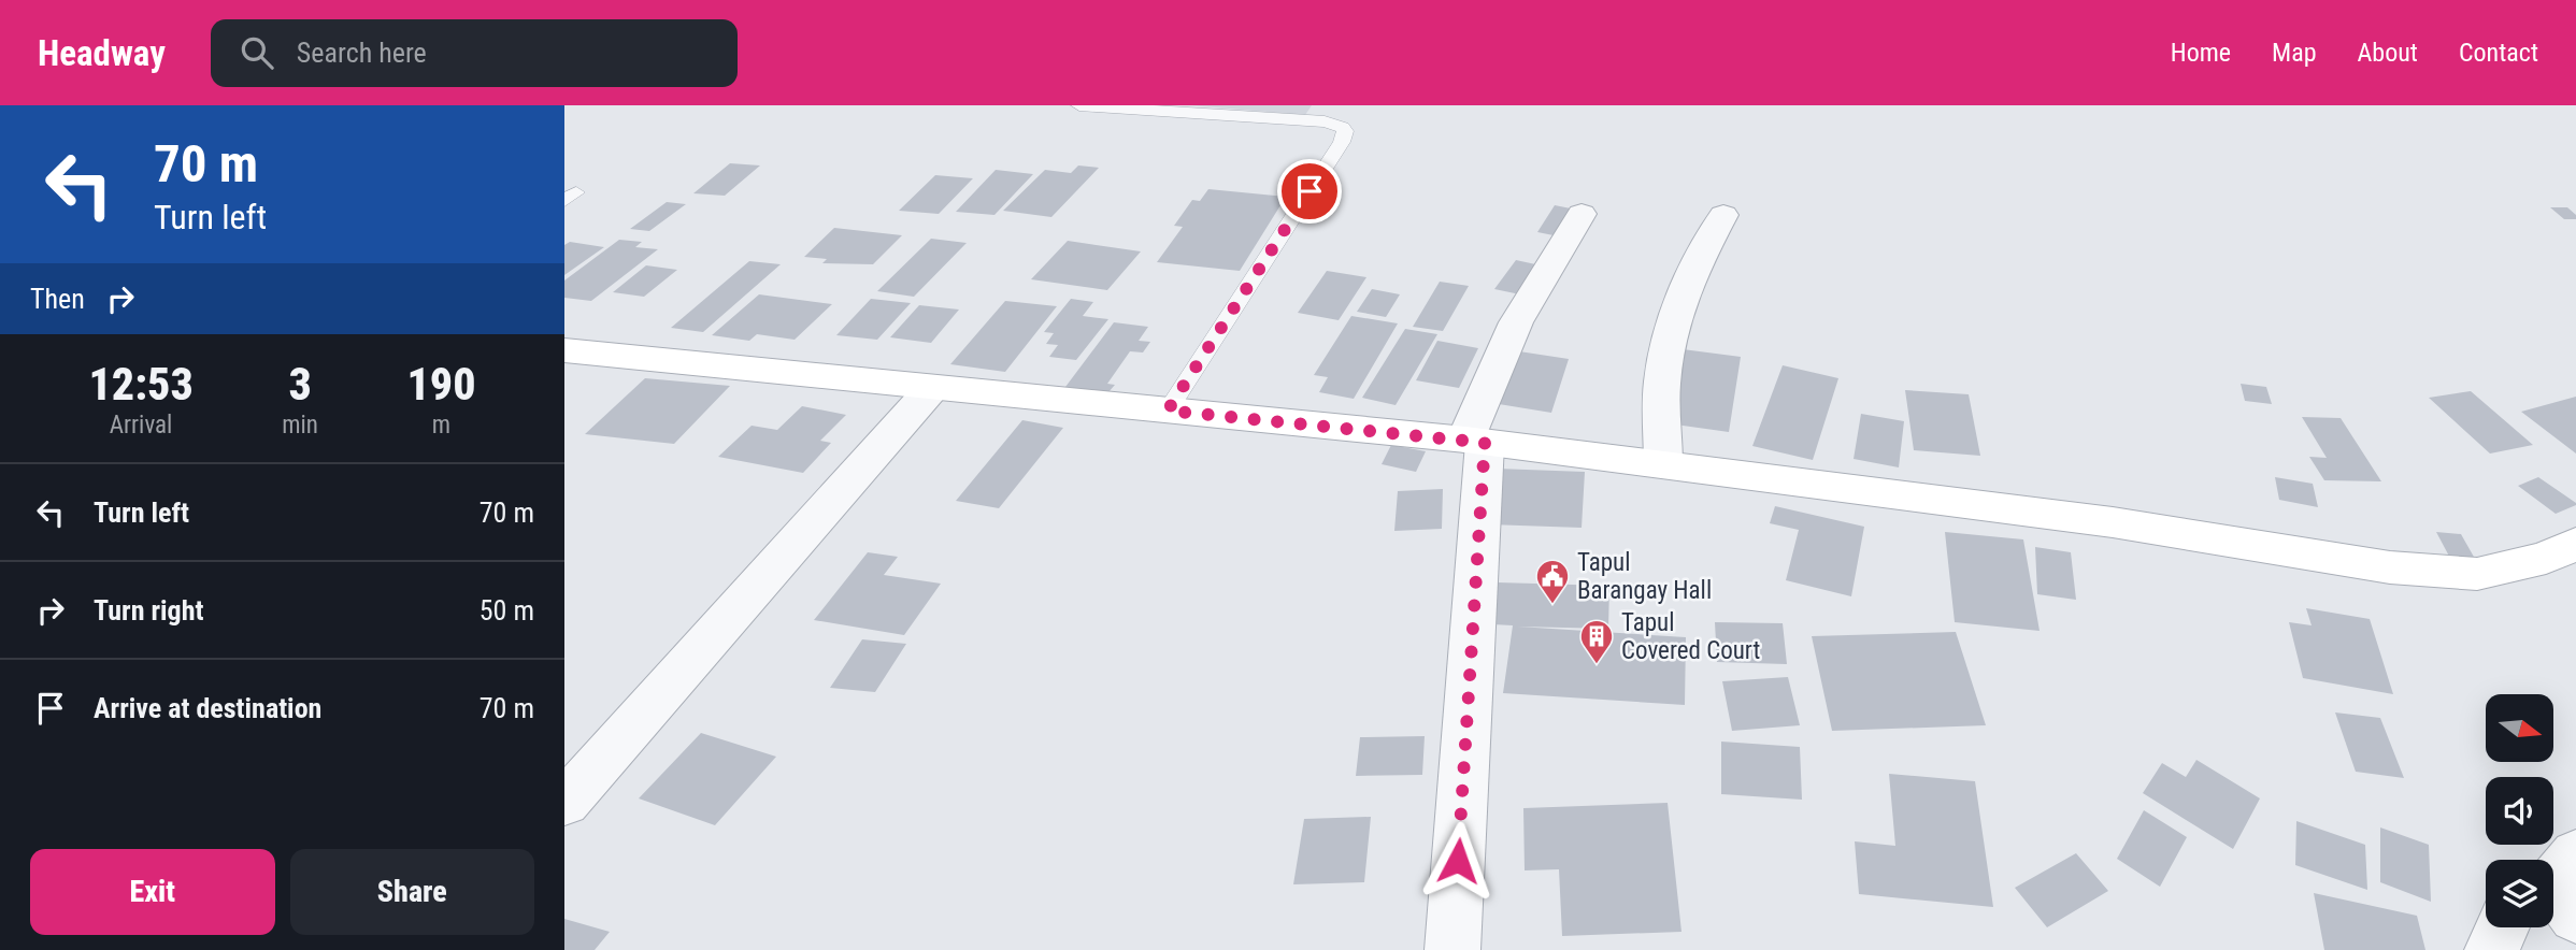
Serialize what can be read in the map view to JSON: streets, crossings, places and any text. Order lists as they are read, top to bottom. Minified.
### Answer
{"places":{"public building":["Tapul Barangay Hall"],"building":["Tapul Covered Court"]},"north":"right","page":{"header":"Headway","search":"Search here","nav":["Home","Map","About","Contact"],"turn":["70 m","Turn left"],"then":"Then","eta":["12:53","Arrival","3","min","190","m"],"list":[{"name":"Turn left","value":"70 m"},{"name":"Turn right","value":"50 m"},{"name":"Arrive at destination","value":"70 m"}],"buttons":["Exit","Share"]}}
